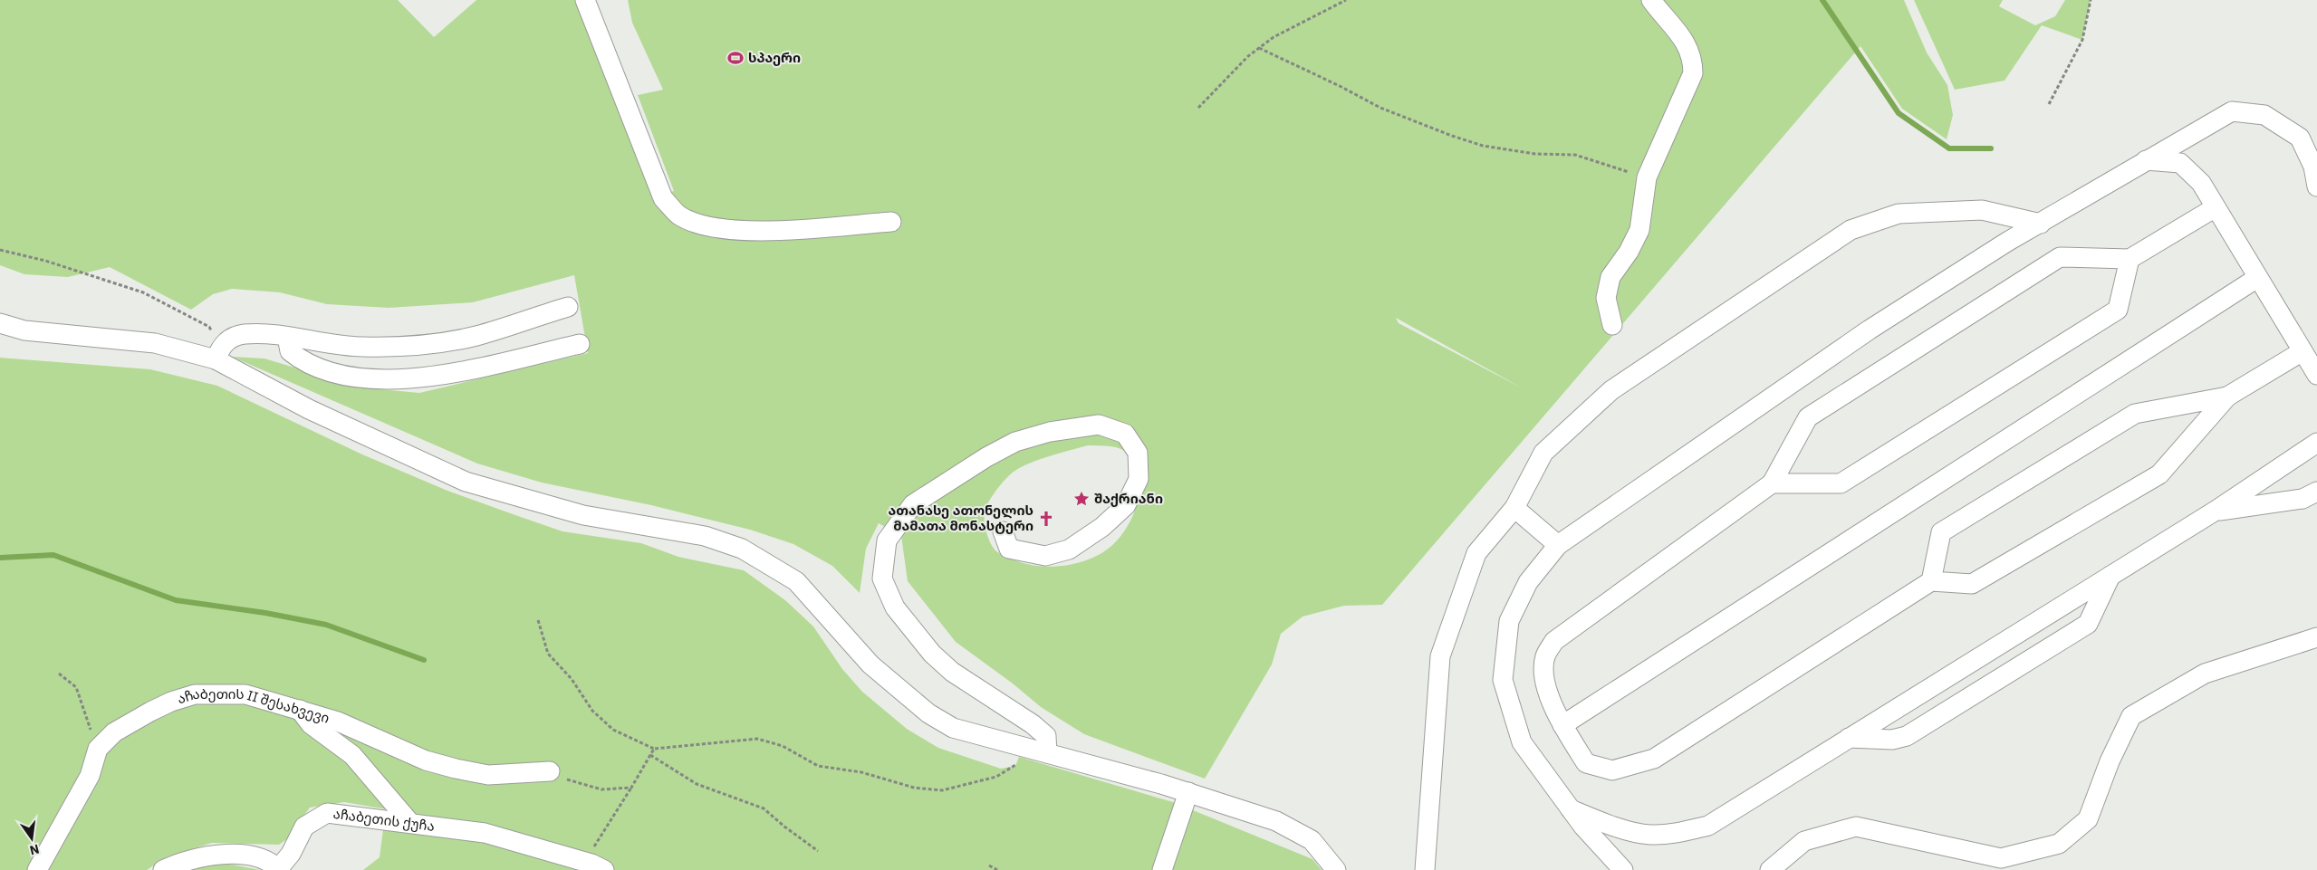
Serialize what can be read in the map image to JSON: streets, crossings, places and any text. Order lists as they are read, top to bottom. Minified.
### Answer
{"streets":{"street":["აჩაბეთის II შესახვევი","აჩაბეთის ქუჩა"]},"places":{"sports":["სპაერი"],"place":["შაქრიანი"],"church":["ათანასე ათონელის მამათა მონასტერი"]},"north":"bottom"}
